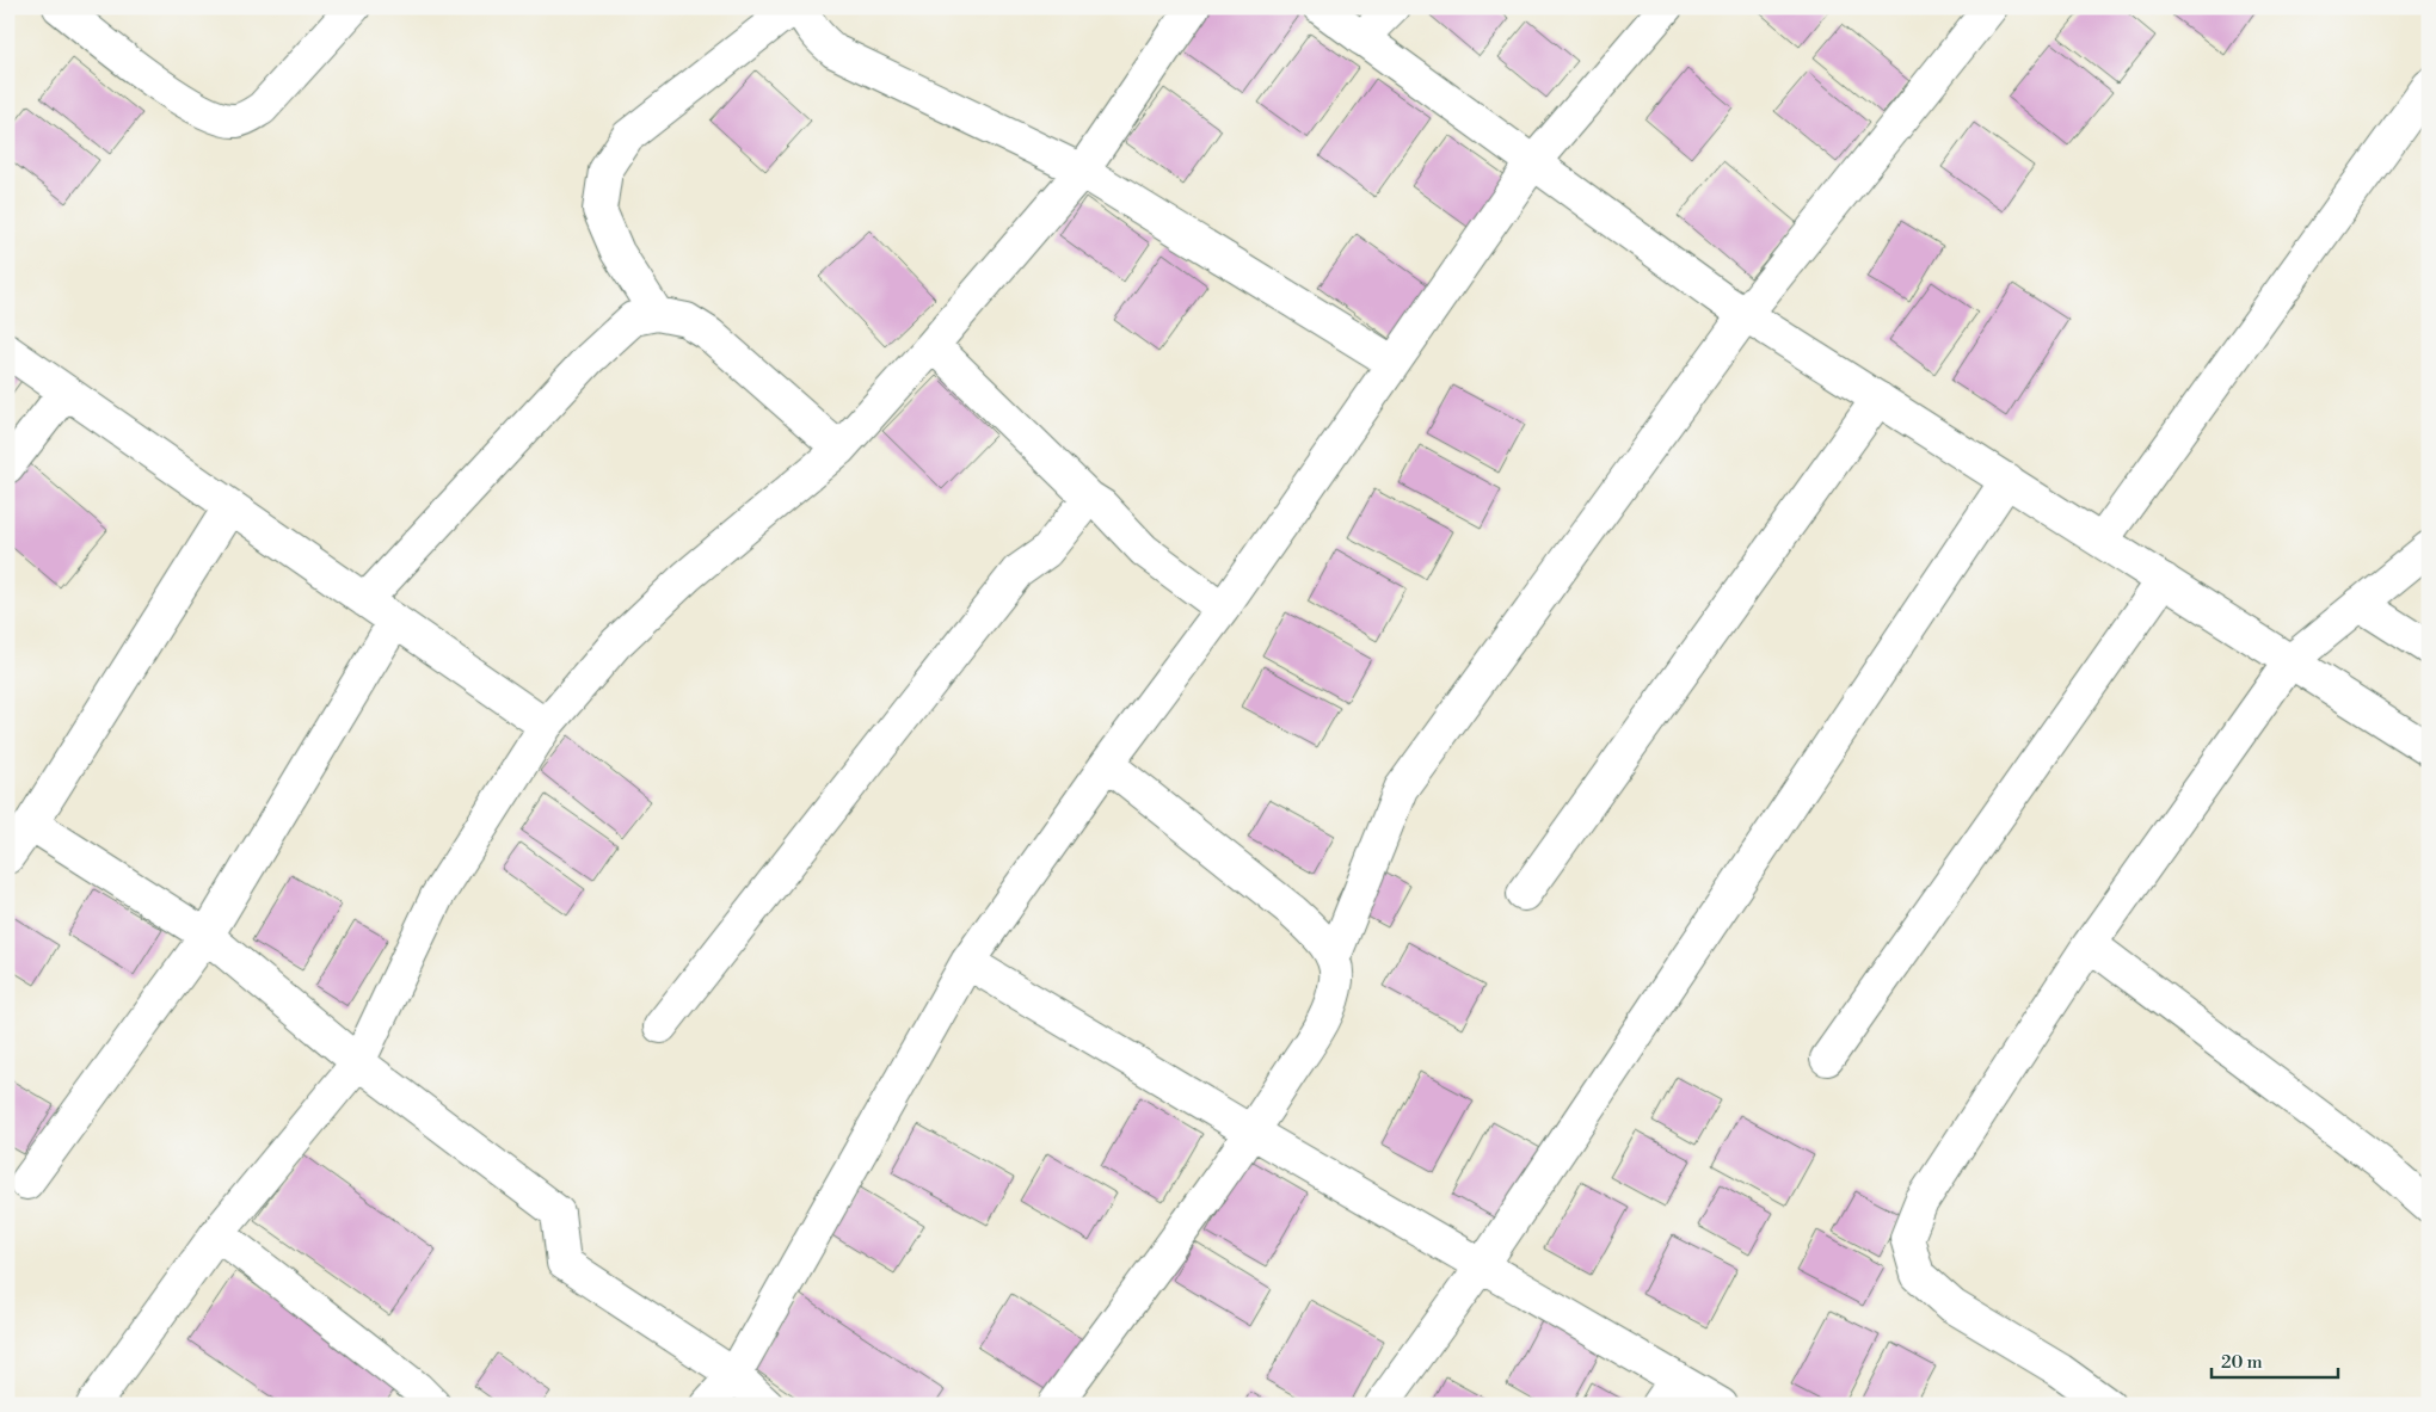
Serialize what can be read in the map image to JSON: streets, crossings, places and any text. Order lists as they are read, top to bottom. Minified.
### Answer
{"scale_bar":"20 m"}
